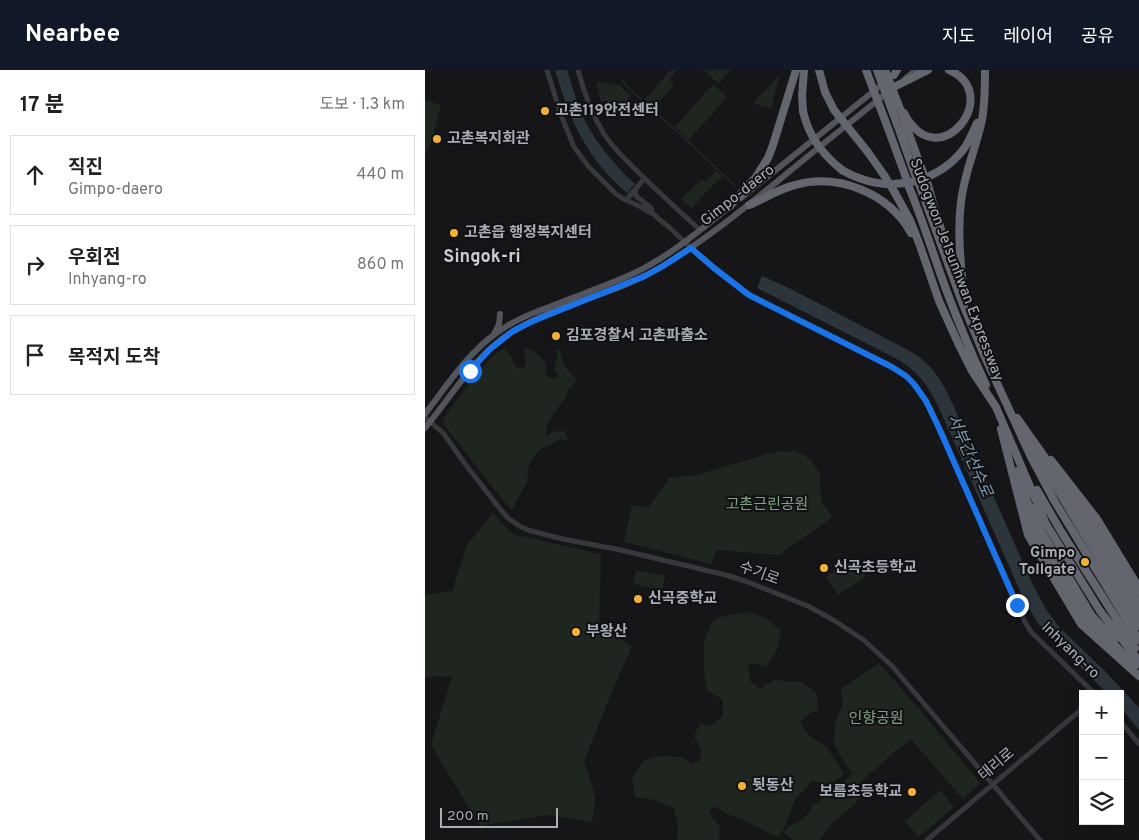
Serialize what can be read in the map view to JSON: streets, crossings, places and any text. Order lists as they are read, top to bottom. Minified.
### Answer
{"streets":{"highway":["Sudogwon Je1sunhwan Expressway"],"main road":["Gimpo-daero"],"street":["수기로","Inhyang-ro","태리로"]},"crossings":[["Gimpo-daero","수기로"],["Gimpo-daero","Inhyang-ro"],["수기로","태리로"]],"districts":["Singok-ri"],"water":["서부간선수로"],"parks":["고촌근린공원","인향공원"],"places":["고촌119안전센터","고촌복지회관","고촌읍 행정복지센터","김포경찰서 고촌파출소","Gimpo Tollgate","신곡초등학교","신곡중학교","부왕산","뒷동산","보름초등학교"],"scale_bar":"200 m","page":{"header":"Nearbee","nav":["지도","레이어","공유"],"heading":["17 분","도보 · 1.3 km"],"list":[["직진","Gimpo-daero","440 m"],["우회전","Inhyang-ro","860 m"],"목적지 도착"],"map_buttons":["+","−"],"scale":"200 m"}}
